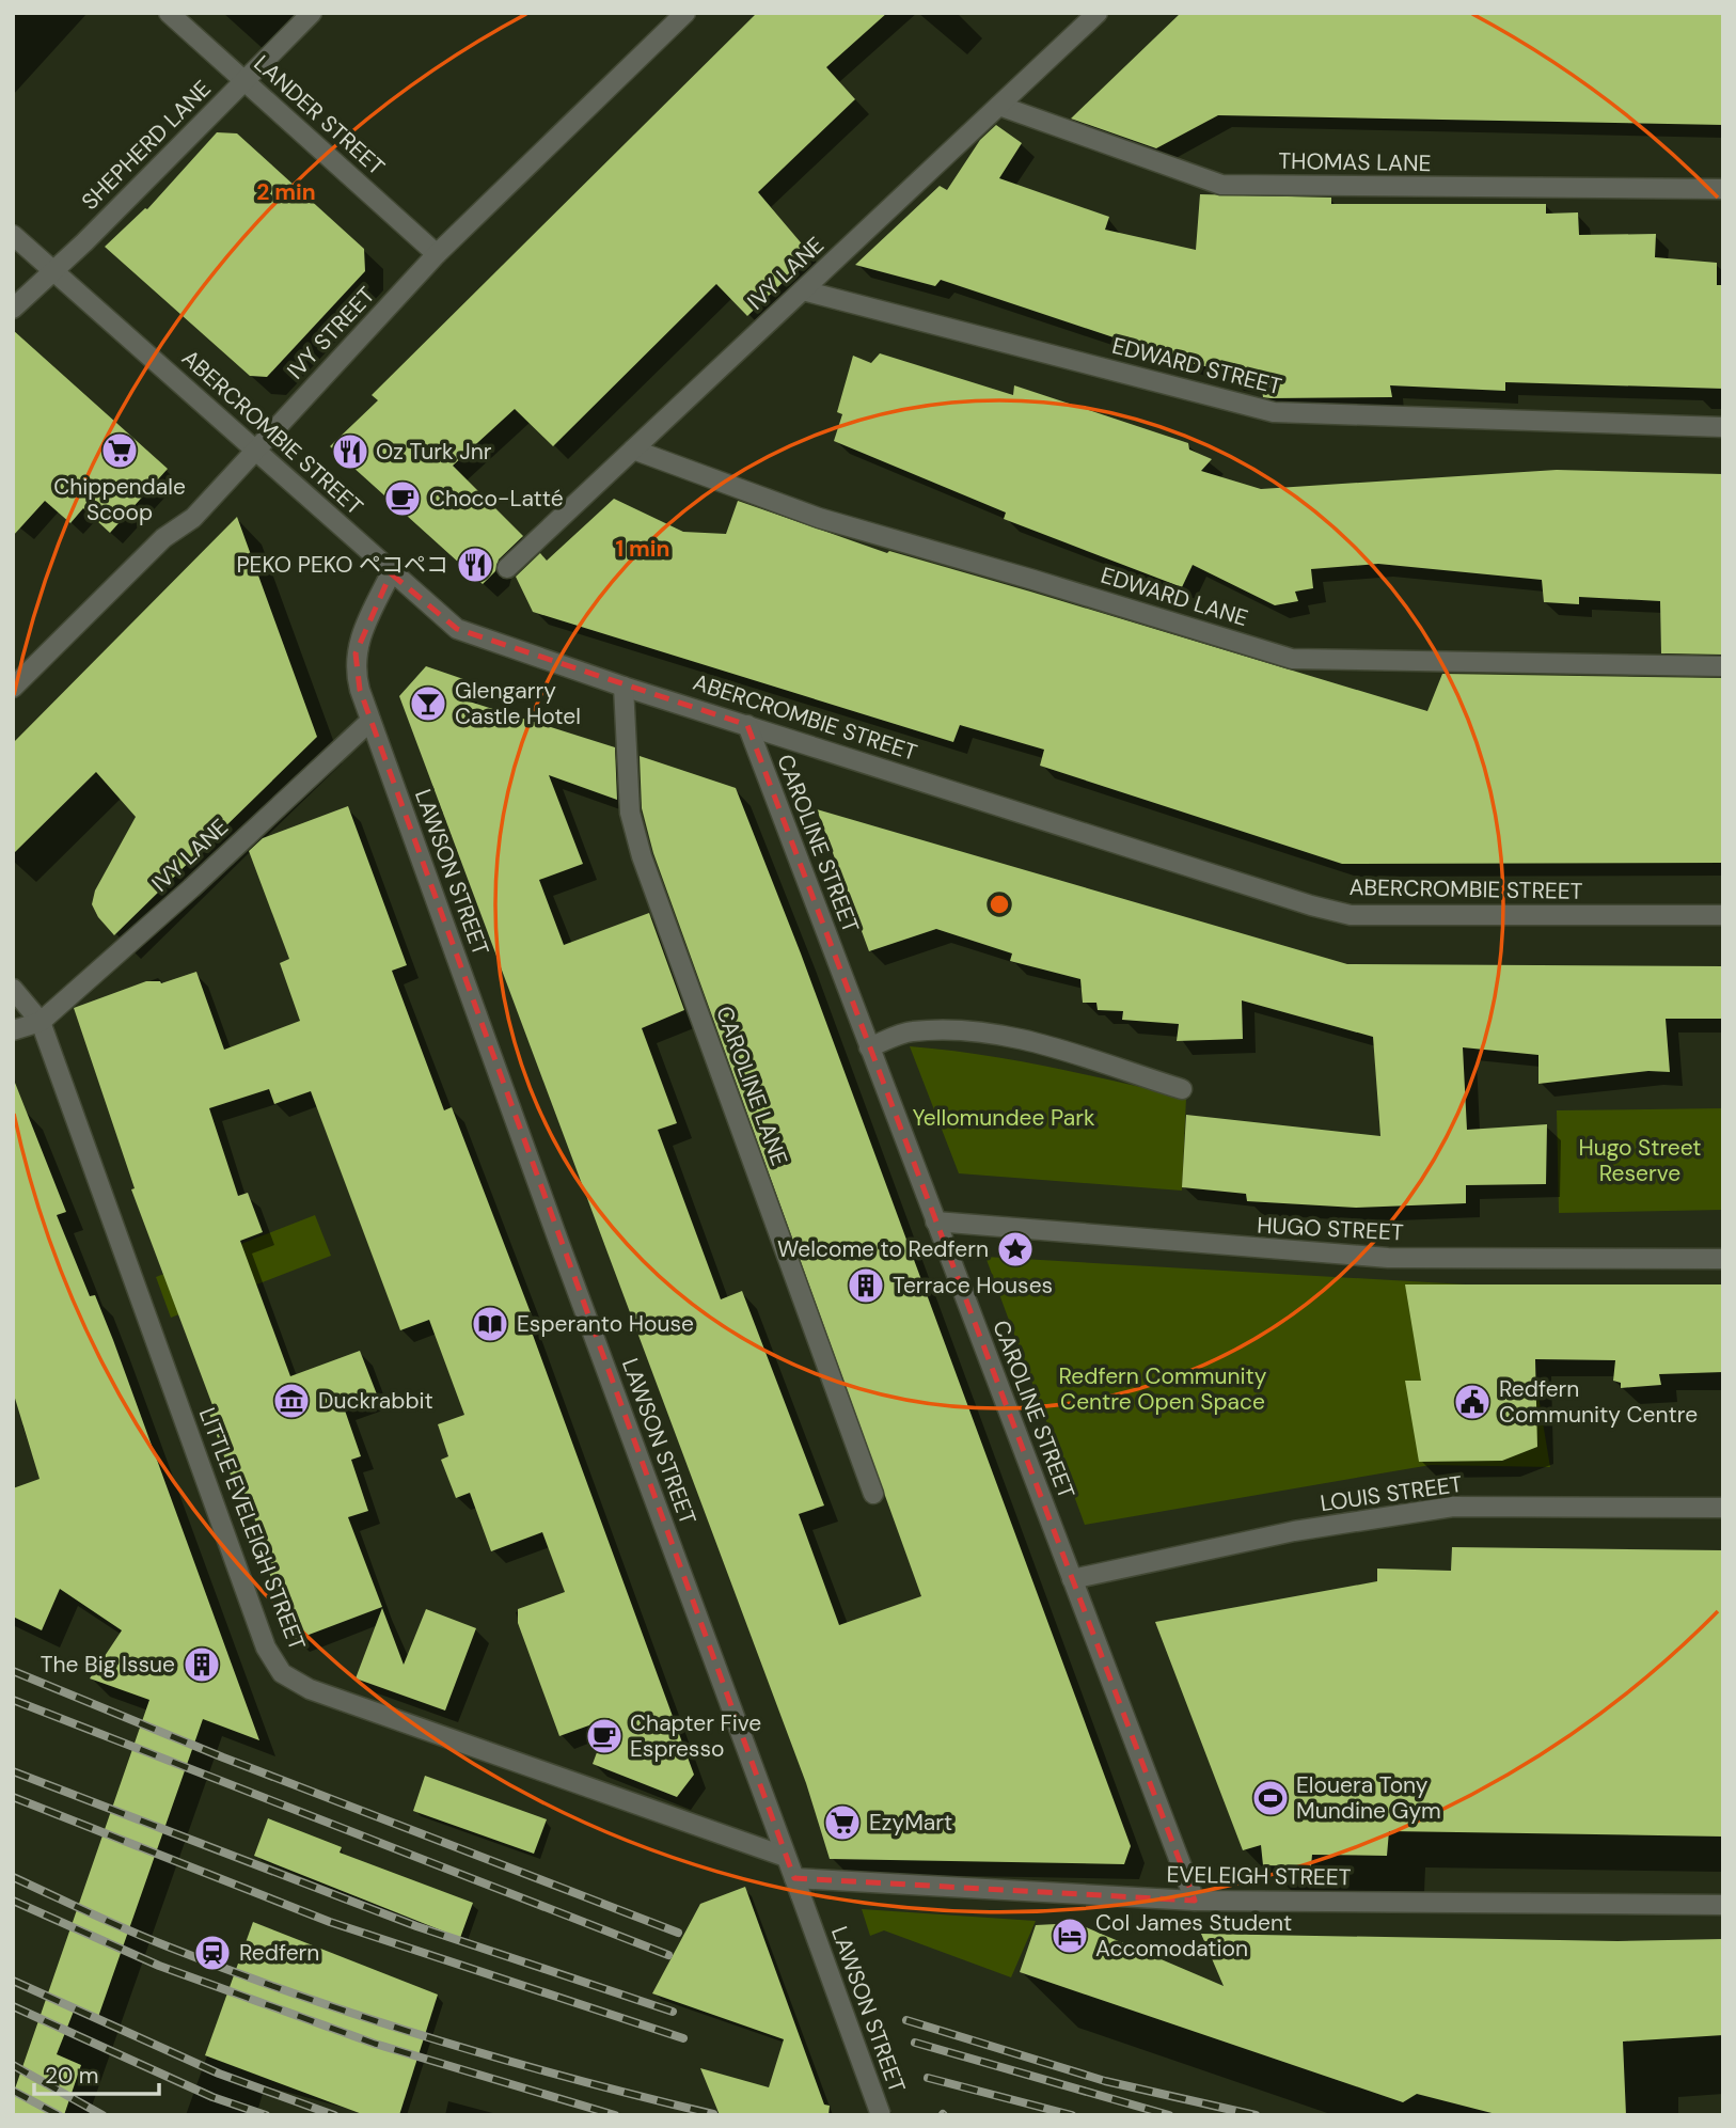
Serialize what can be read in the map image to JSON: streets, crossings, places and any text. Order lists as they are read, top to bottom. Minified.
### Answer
{"streets":{"street":["LANDER STREET","SHEPHERD LANE","THOMAS LANE","IVY LANE","IVY STREET","EDWARD STREET","ABERCROMBIE STREET","EDWARD LANE","CAROLINE STREET","LAWSON STREET","CAROLINE LANE","HUGO STREET","LOUIS STREET","LITTLE EVELEIGH STREET","EVELEIGH STREET"]},"crossings":[["LANDER STREET","SHEPHERD LANE"],["LANDER STREET","IVY STREET"],["SHEPHERD LANE","ABERCROMBIE STREET"],["THOMAS LANE","IVY LANE"],["IVY LANE","EDWARD STREET"],["IVY LANE","EDWARD LANE"],["IVY LANE","LAWSON STREET"],["IVY LANE","LITTLE EVELEIGH STREET"],["IVY STREET","ABERCROMBIE STREET"],["ABERCROMBIE STREET","CAROLINE STREET"],["ABERCROMBIE STREET","LAWSON STREET"],["ABERCROMBIE STREET","CAROLINE LANE"],["CAROLINE STREET","HUGO STREET"],["CAROLINE STREET","LOUIS STREET"],["CAROLINE STREET","EVELEIGH STREET"],["LAWSON STREET","LITTLE EVELEIGH STREET"],["LAWSON STREET","EVELEIGH STREET"]],"parks":["Yellomundee Park","Hugo Street Reserve","Redfern Community Centre Open Space"],"places":{"supermarket":["Chippendale Scoop","EzyMart"],"restaurant":["Oz Turk Jnr","PEKO PEKO ペコペコ"],"cafe":["Choco-Latté","Chapter Five Espresso"],"bar":["Glengarry Castle Hotel"],"place":["Welcome to Redfern"],"building":["Terrace Houses","The Big Issue"],"library":["Esperanto House"],"museum":["Duckrabbit"],"public building":["Redfern Community Centre"],"sports":["Elouera Tony Mundine Gym"],"hotel":["Col James Student Accomodation"],"station":["Redfern"]},"scale_bar":"20 m","rings":["2 min","1 min"]}
